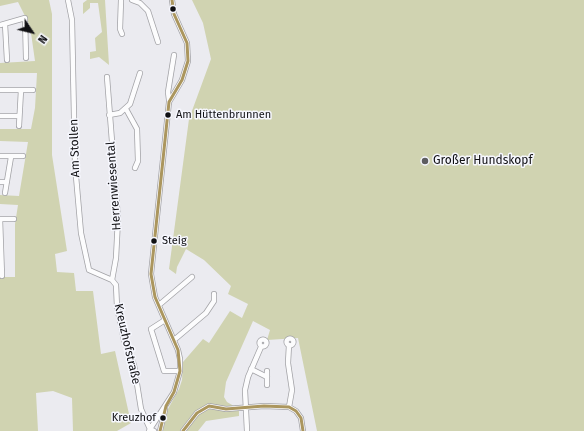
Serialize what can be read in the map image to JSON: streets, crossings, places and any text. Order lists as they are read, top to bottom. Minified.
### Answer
{"streets":{"street":["Am Stollen","Herrenwiesental","Kreuzhofstraße"]},"crossings":[["Am Stollen","Herrenwiesental"],["Am Stollen","Kreuzhofstraße"],["Herrenwiesental","Kreuzhofstraße"]],"places":["Am Hüttenbrunnen","Großer Hundskopf","Steig","Kreuzhof"],"north":"bottom right"}
